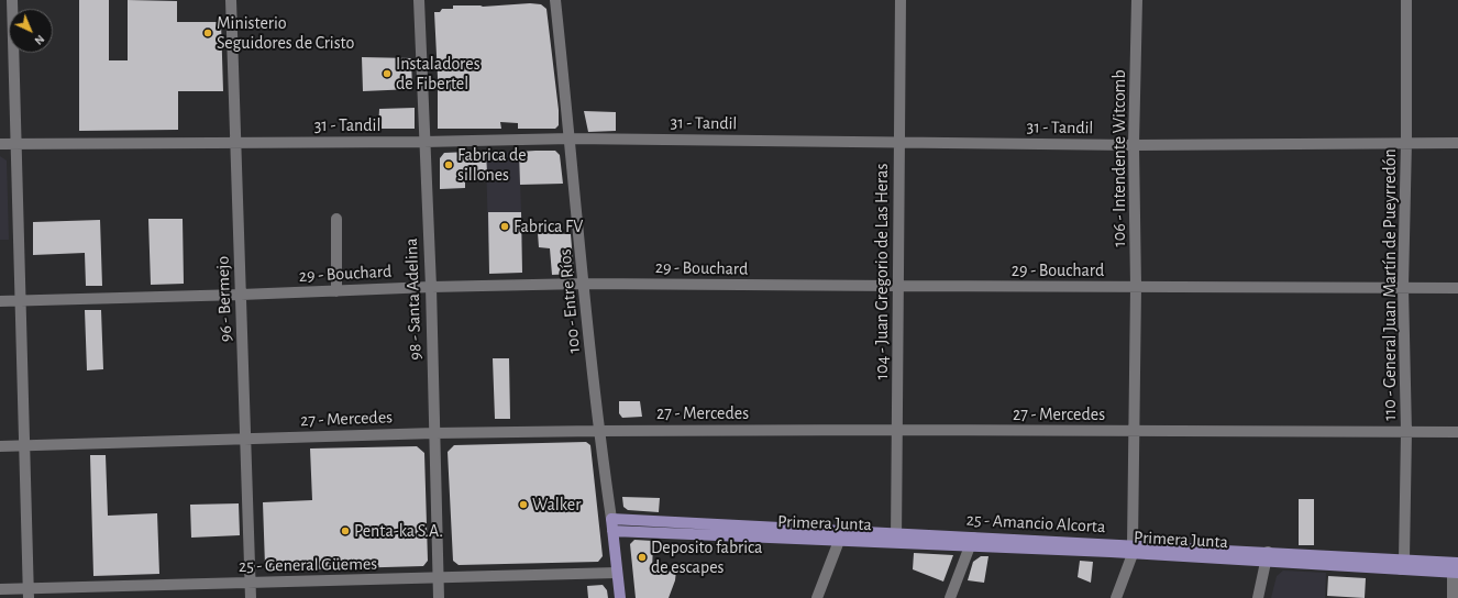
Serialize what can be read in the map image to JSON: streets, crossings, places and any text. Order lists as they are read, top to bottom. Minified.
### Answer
{"streets":{"main road":["100 - Entre Ríos","Primera Junta"],"street":["31 - Tandil","106 - Intendente Witcomb","29 - Bouchard","104 - Juan Gregorio de Las Heras","110 - General Juan Martín de Pueyrredón","96 - Bermejo","98 - Santa Adelina","27 - Mercedes","25 - General Güemes"]},"crossings":[["31 - Tandil","106 - Intendente Witcomb"],["31 - Tandil","104 - Juan Gregorio de Las Heras"],["31 - Tandil","110 - General Juan Martín de Pueyrredón"],["31 - Tandil","96 - Bermejo"],["31 - Tandil","98 - Santa Adelina"],["31 - Tandil","100 - Entre Ríos"],["106 - Intendente Witcomb","29 - Bouchard"],["106 - Intendente Witcomb","27 - Mercedes"],["106 - Intendente Witcomb","Primera Junta"],["29 - Bouchard","104 - Juan Gregorio de Las Heras"],["29 - Bouchard","110 - General Juan Martín de Pueyrredón"],["29 - Bouchard","96 - Bermejo"],["29 - Bouchard","98 - Santa Adelina"],["29 - Bouchard","100 - Entre Ríos"],["104 - Juan Gregorio de Las Heras","27 - Mercedes"],["104 - Juan Gregorio de Las Heras","Primera Junta"],["110 - General Juan Martín de Pueyrredón","27 - Mercedes"],["110 - General Juan Martín de Pueyrredón","Primera Junta"],["96 - Bermejo","27 - Mercedes"],["96 - Bermejo","25 - General Güemes"],["98 - Santa Adelina","27 - Mercedes"],["98 - Santa Adelina","25 - General Güemes"],["100 - Entre Ríos","27 - Mercedes"],["100 - Entre Ríos","Primera Junta"],["100 - Entre Ríos","25 - General Güemes"]],"places":["Ministerio Seguidores de Cristo","Instaladores de Fibertel","Fabrica de sillones","Fabrica FV","Walker","Penta-ka S.A.","Deposito fabrica de escapes"],"north":"bottom right"}
